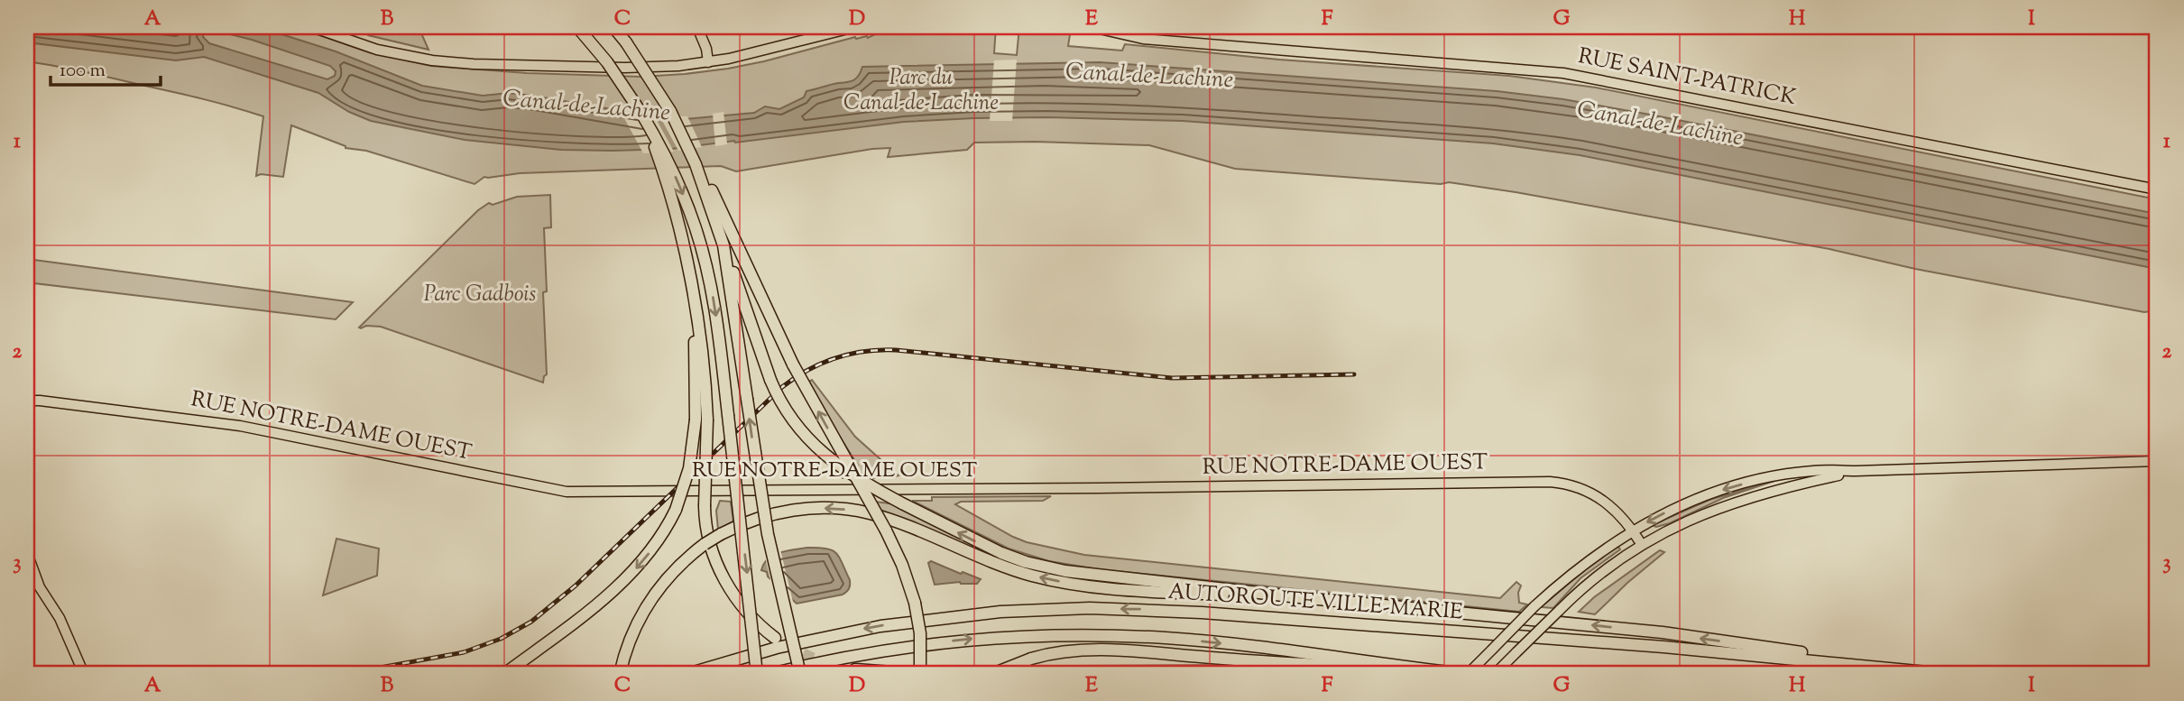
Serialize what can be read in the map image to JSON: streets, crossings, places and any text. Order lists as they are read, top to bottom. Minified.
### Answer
{"streets":{"highway":["AUTOROUTE VILLE-MARIE"],"main road":["RUE SAINT-PATRICK","RUE NOTRE-DAME OUEST"]},"water":["Canal-de-Lachine"],"parks":["Parc du Canal-de-Lachine","Parc Gadbois"],"scale_bar":"100 m","grid":{"columns":["A","B","C","D","E","F","G","H","I"],"rows":["1","2","3"]}}
